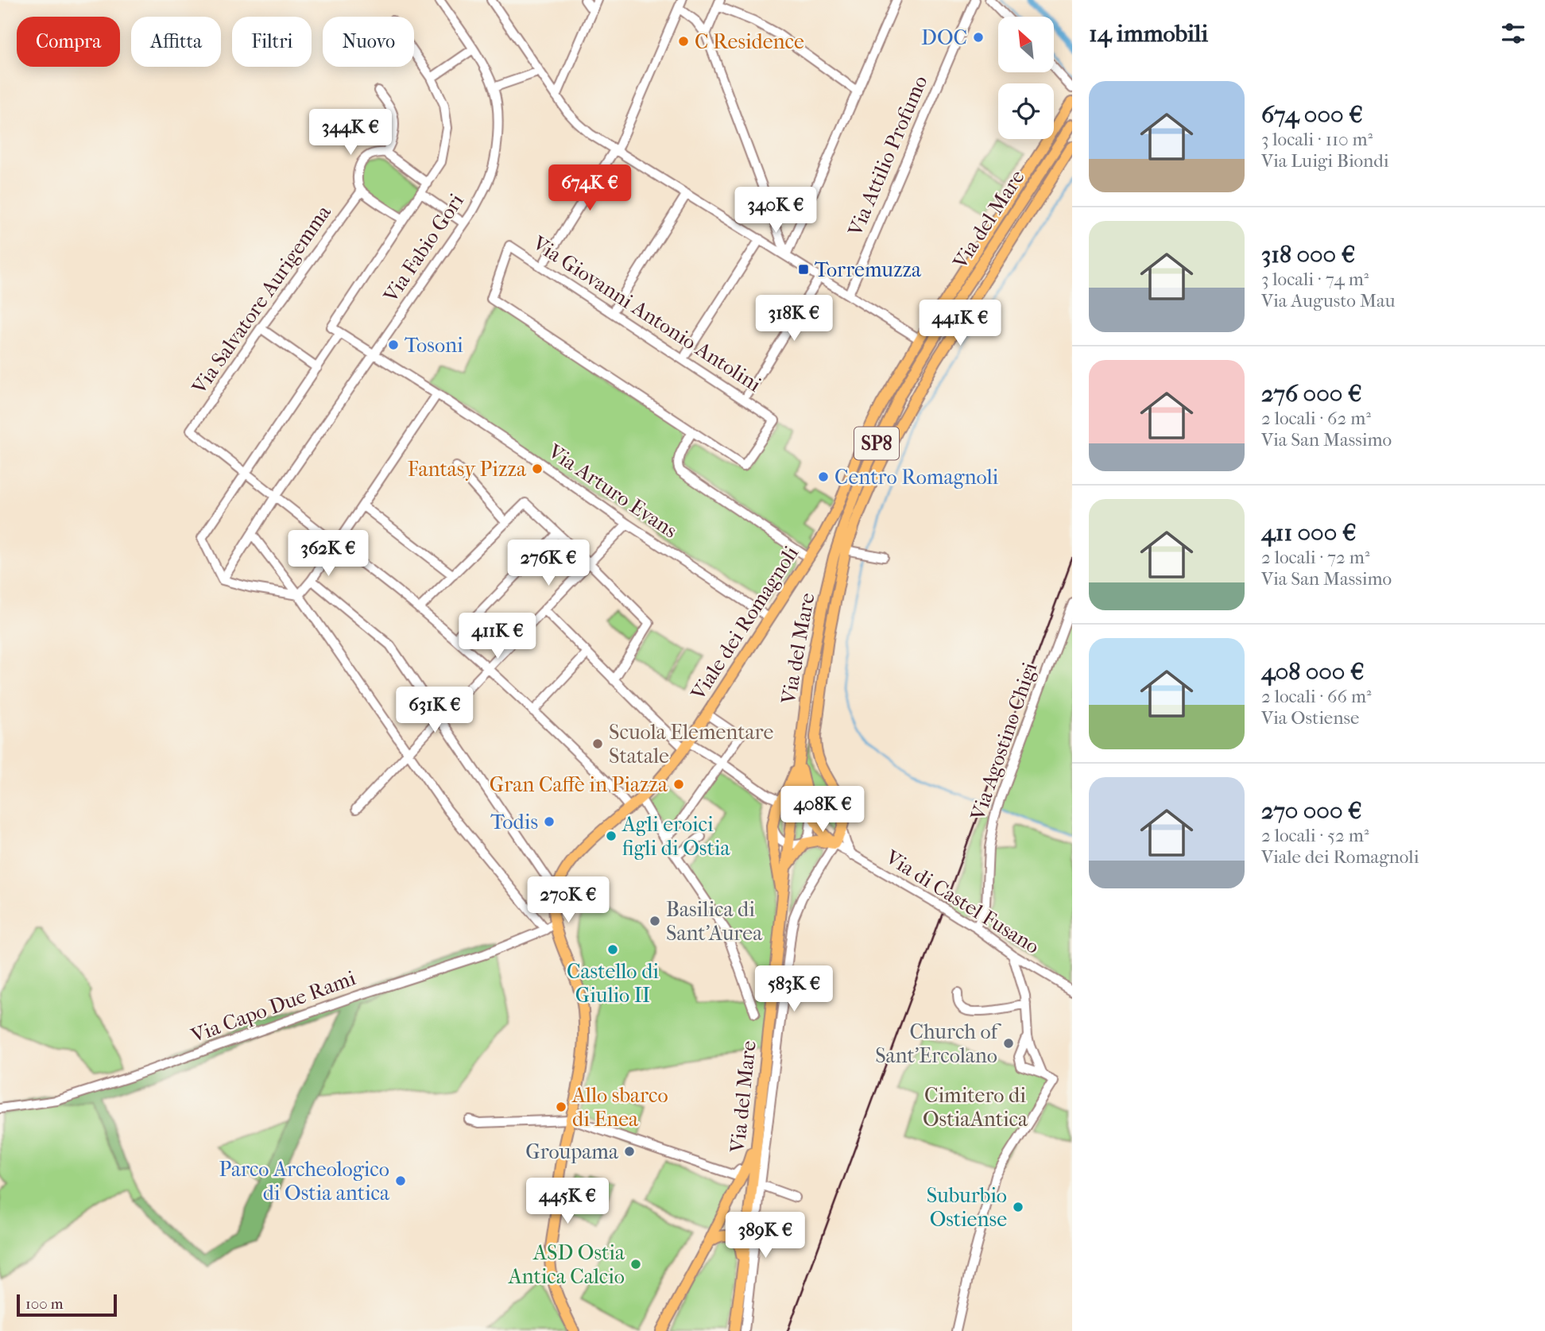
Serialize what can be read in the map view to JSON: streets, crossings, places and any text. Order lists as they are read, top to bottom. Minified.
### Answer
{"streets":{"main road":["Via del Mare","SP8","Viale dei Romagnoli"],"street":["Via Attilio Profumo","Via Fabio Gori","Via Salvatore Aurigemma","Via Giovanni Antonio Antolini","Via Arturo Evans","Via Agostino Chigi","Via di Castel Fusano","Via Capo Due Rami"]},"crossings":[["Via Fabio Gori","Via Arturo Evans"],["Via Arturo Evans","Viale dei Romagnoli"],["Viale dei Romagnoli","Via Capo Due Rami"],["Via Agostino Chigi","Via di Castel Fusano"]],"parks":["Cimitero di OstiaAntica"],"places":{"other":["DOC","C Residence","Tosoni","Fantasy Pizza","Centro Romagnoli","Scuola Elementare Statale","Gran Caffè in Piazza","Todis","Agli eroici figli di Ostia","Basilica di Sant'Aurea","Castello di Giulio II","Church of Sant'Ercolano","Allo sbarco di Enea","Groupama","Parco Archeologico di Ostia antica","Suburbio Ostiense","ASD Ostia Antica Calcio"],"transit":["Torremuzza"]},"scale_bar":"100 m","north":"top left","page":{"heading":"14 immobili","chip":["Compra","Affitta","Filtri","Nuovo"],"list":[{"name":"674 000 €","note":"3 locali · 110 m² · Via Luigi Biondi"},{"name":"318 000 €","note":"3 locali · 74 m² · Via Augusto Mau"},{"name":"276 000 €","note":"2 locali · 62 m² · Via San Massimo"},{"name":"411 000 €","note":"2 locali · 72 m² · Via San Massimo"},{"name":"408 000 €","note":"2 locali · 66 m² · Via Ostiense"},{"name":"270 000 €","note":"2 locali · 52 m² · Viale dei Romagnoli"}],"price":["344K €","674K €","340K €","318K €","441K €","362K €","276K €","411K €","631K €","408K €","270K €","583K €","445K €","389K €"],"scale":"100 m"}}
